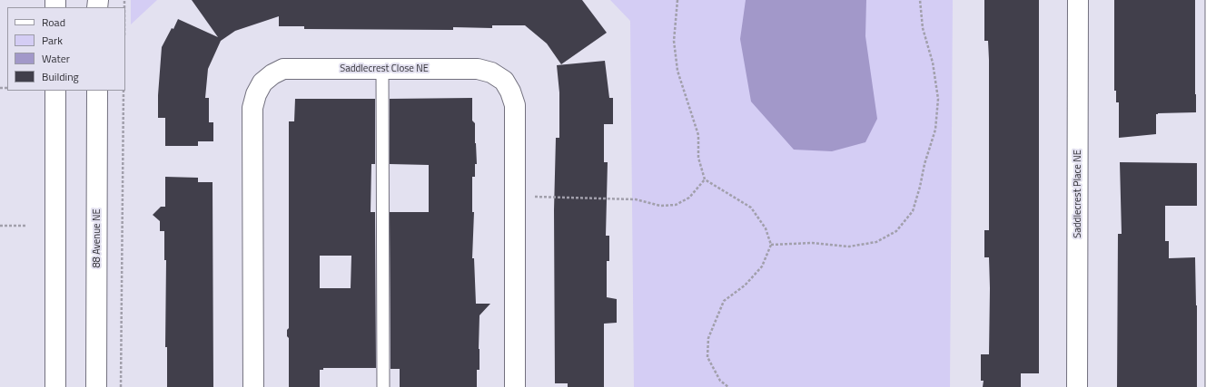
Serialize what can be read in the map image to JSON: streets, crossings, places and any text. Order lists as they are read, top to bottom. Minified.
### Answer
{"streets":{"street":["Saddlecrest Close NE","Saddlecrest Place NE","88 Avenue NE"]},"legend":["Road","Park","Water","Building"]}
